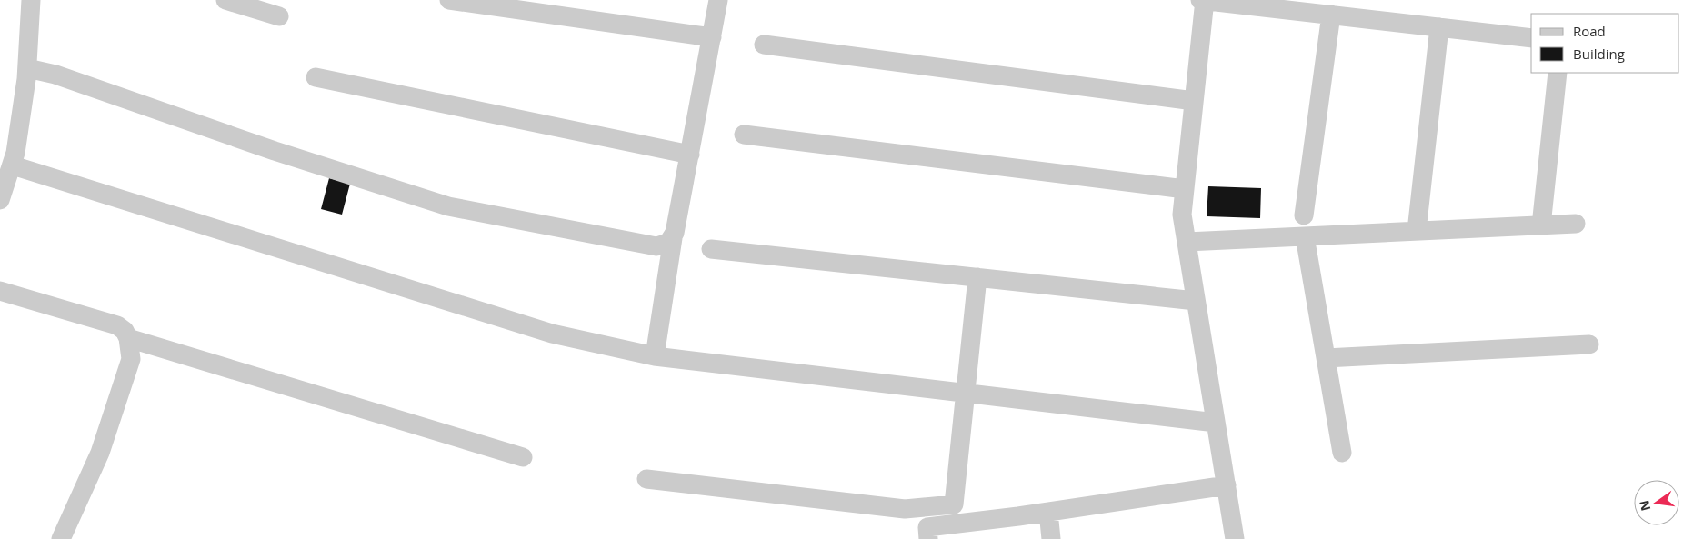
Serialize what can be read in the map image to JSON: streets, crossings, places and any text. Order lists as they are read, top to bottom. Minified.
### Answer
{"legend":["Road","Building"],"north":"left"}
